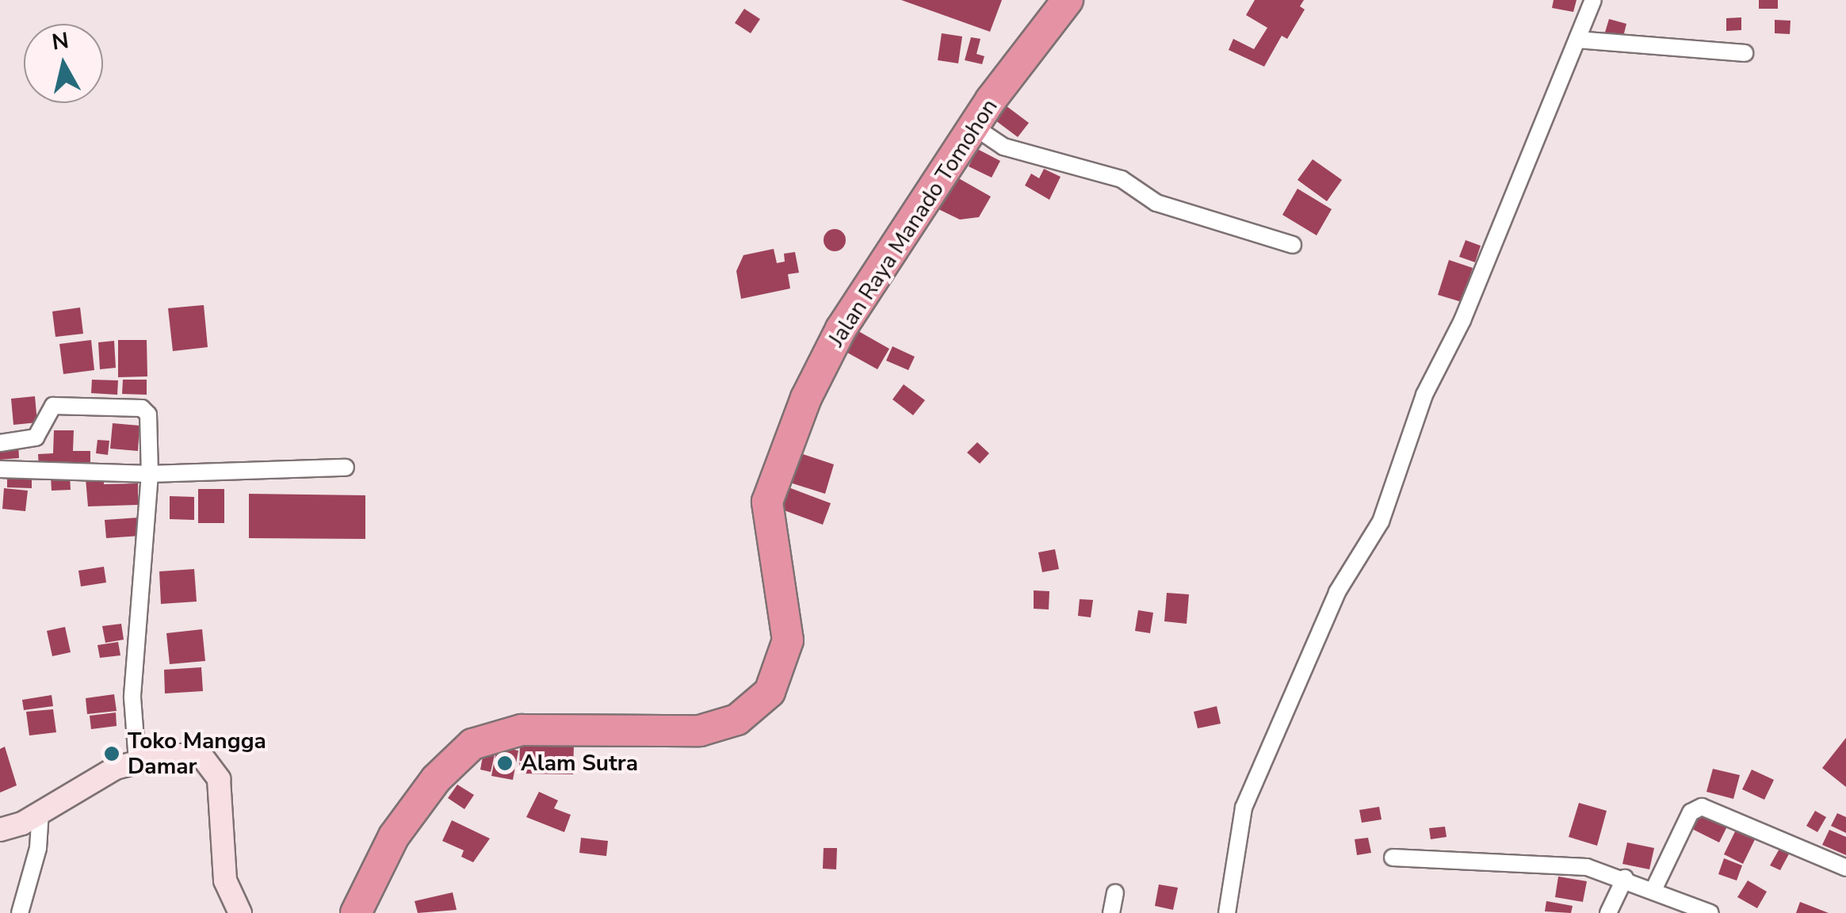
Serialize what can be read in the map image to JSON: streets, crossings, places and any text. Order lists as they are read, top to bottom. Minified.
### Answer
{"streets":{"highway":["Jalan Raya Manado Tomohon"]},"places":["Toko Mangga Damar","Alam Sutra"],"north":"top"}
